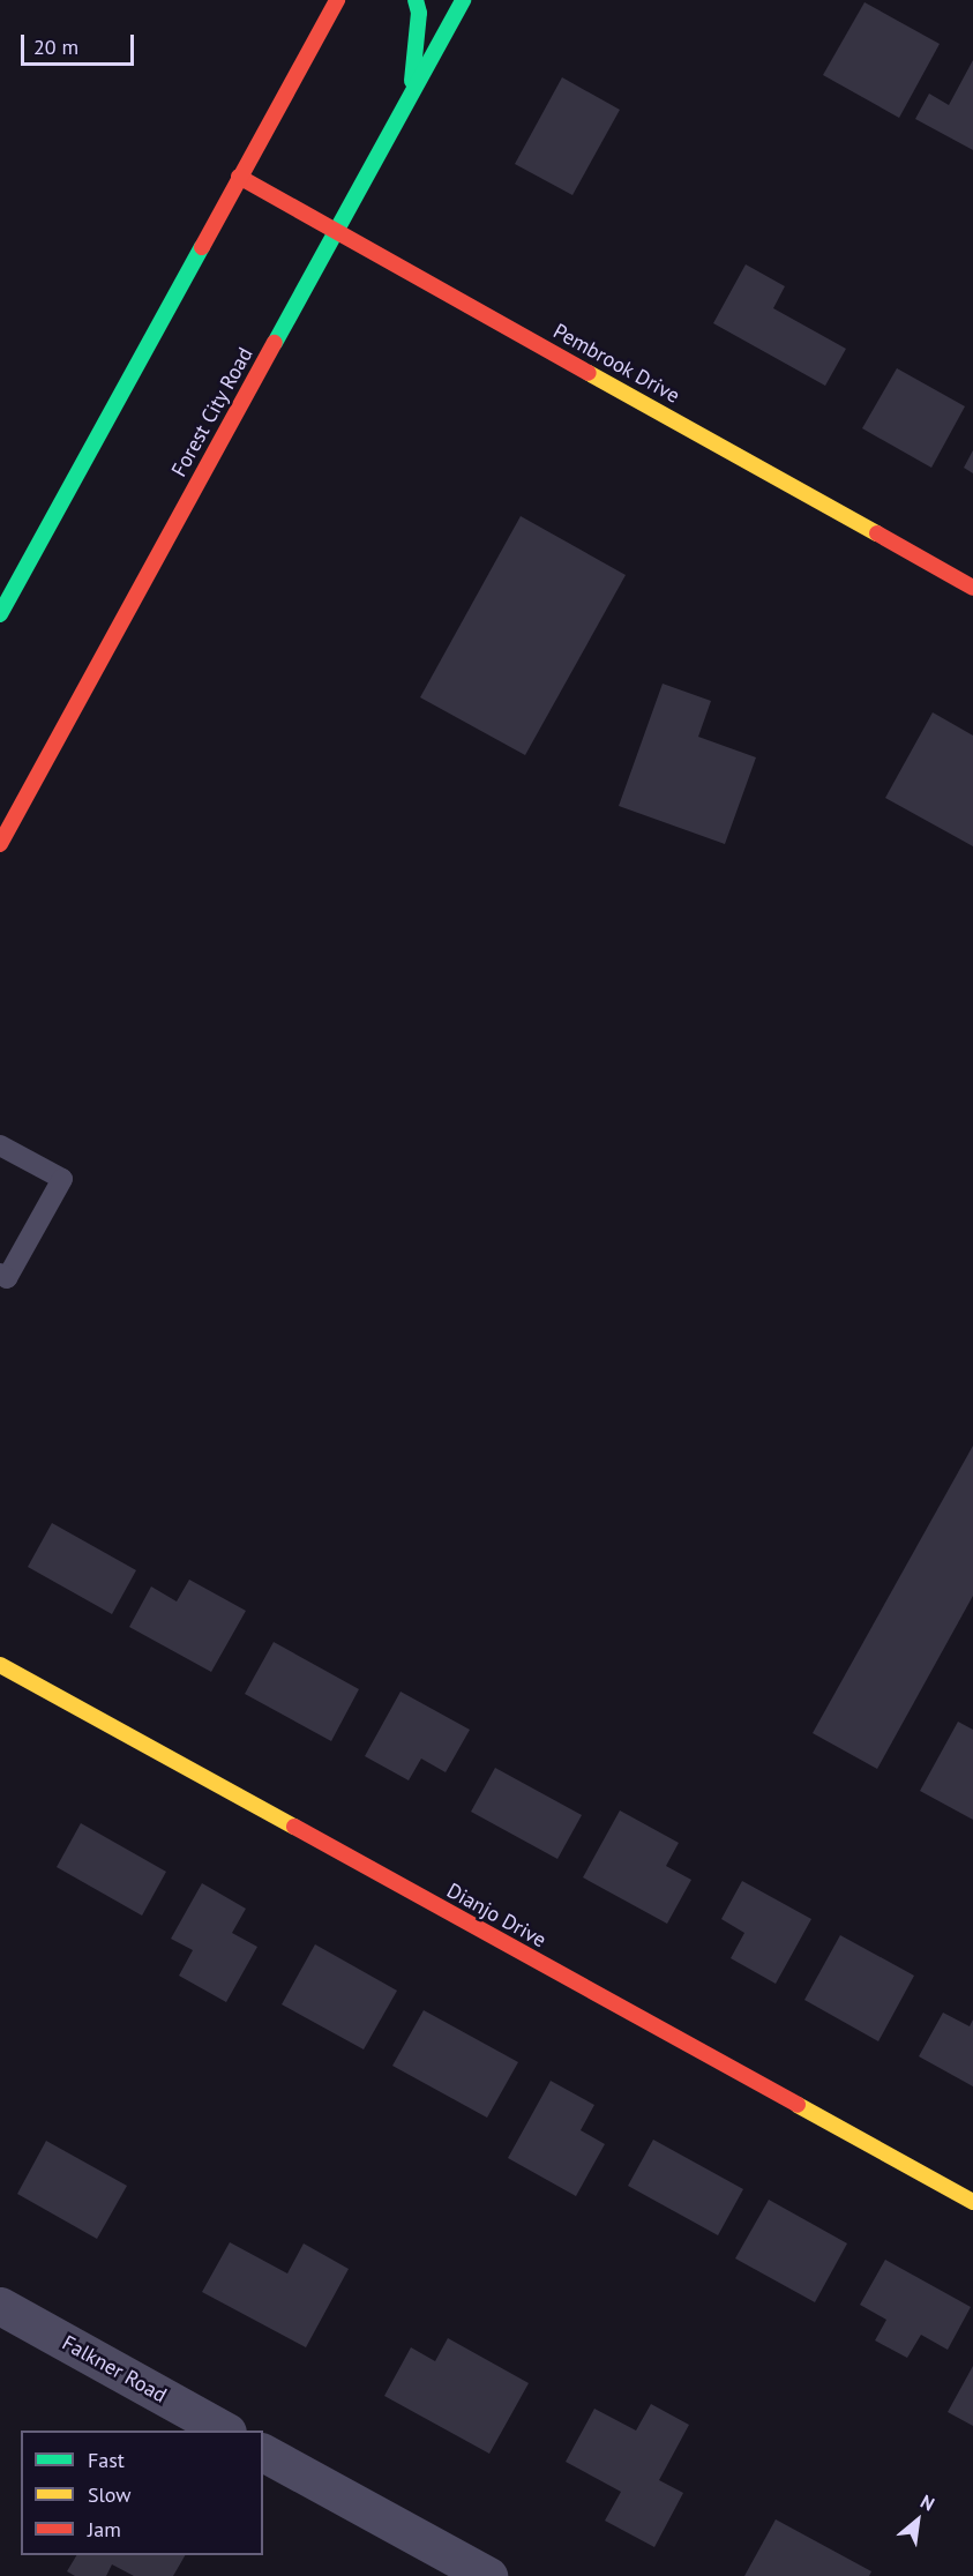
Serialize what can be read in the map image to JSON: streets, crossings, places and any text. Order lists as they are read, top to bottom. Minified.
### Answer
{"streets":{"street":["Pembrook Drive","Forest City Road","Dianjo Drive","Falkner Road"]},"crossings":[["Pembrook Drive","Forest City Road"]],"legend":["Fast","Slow","Jam"],"scale_bar":"20 m","north":"top right"}
